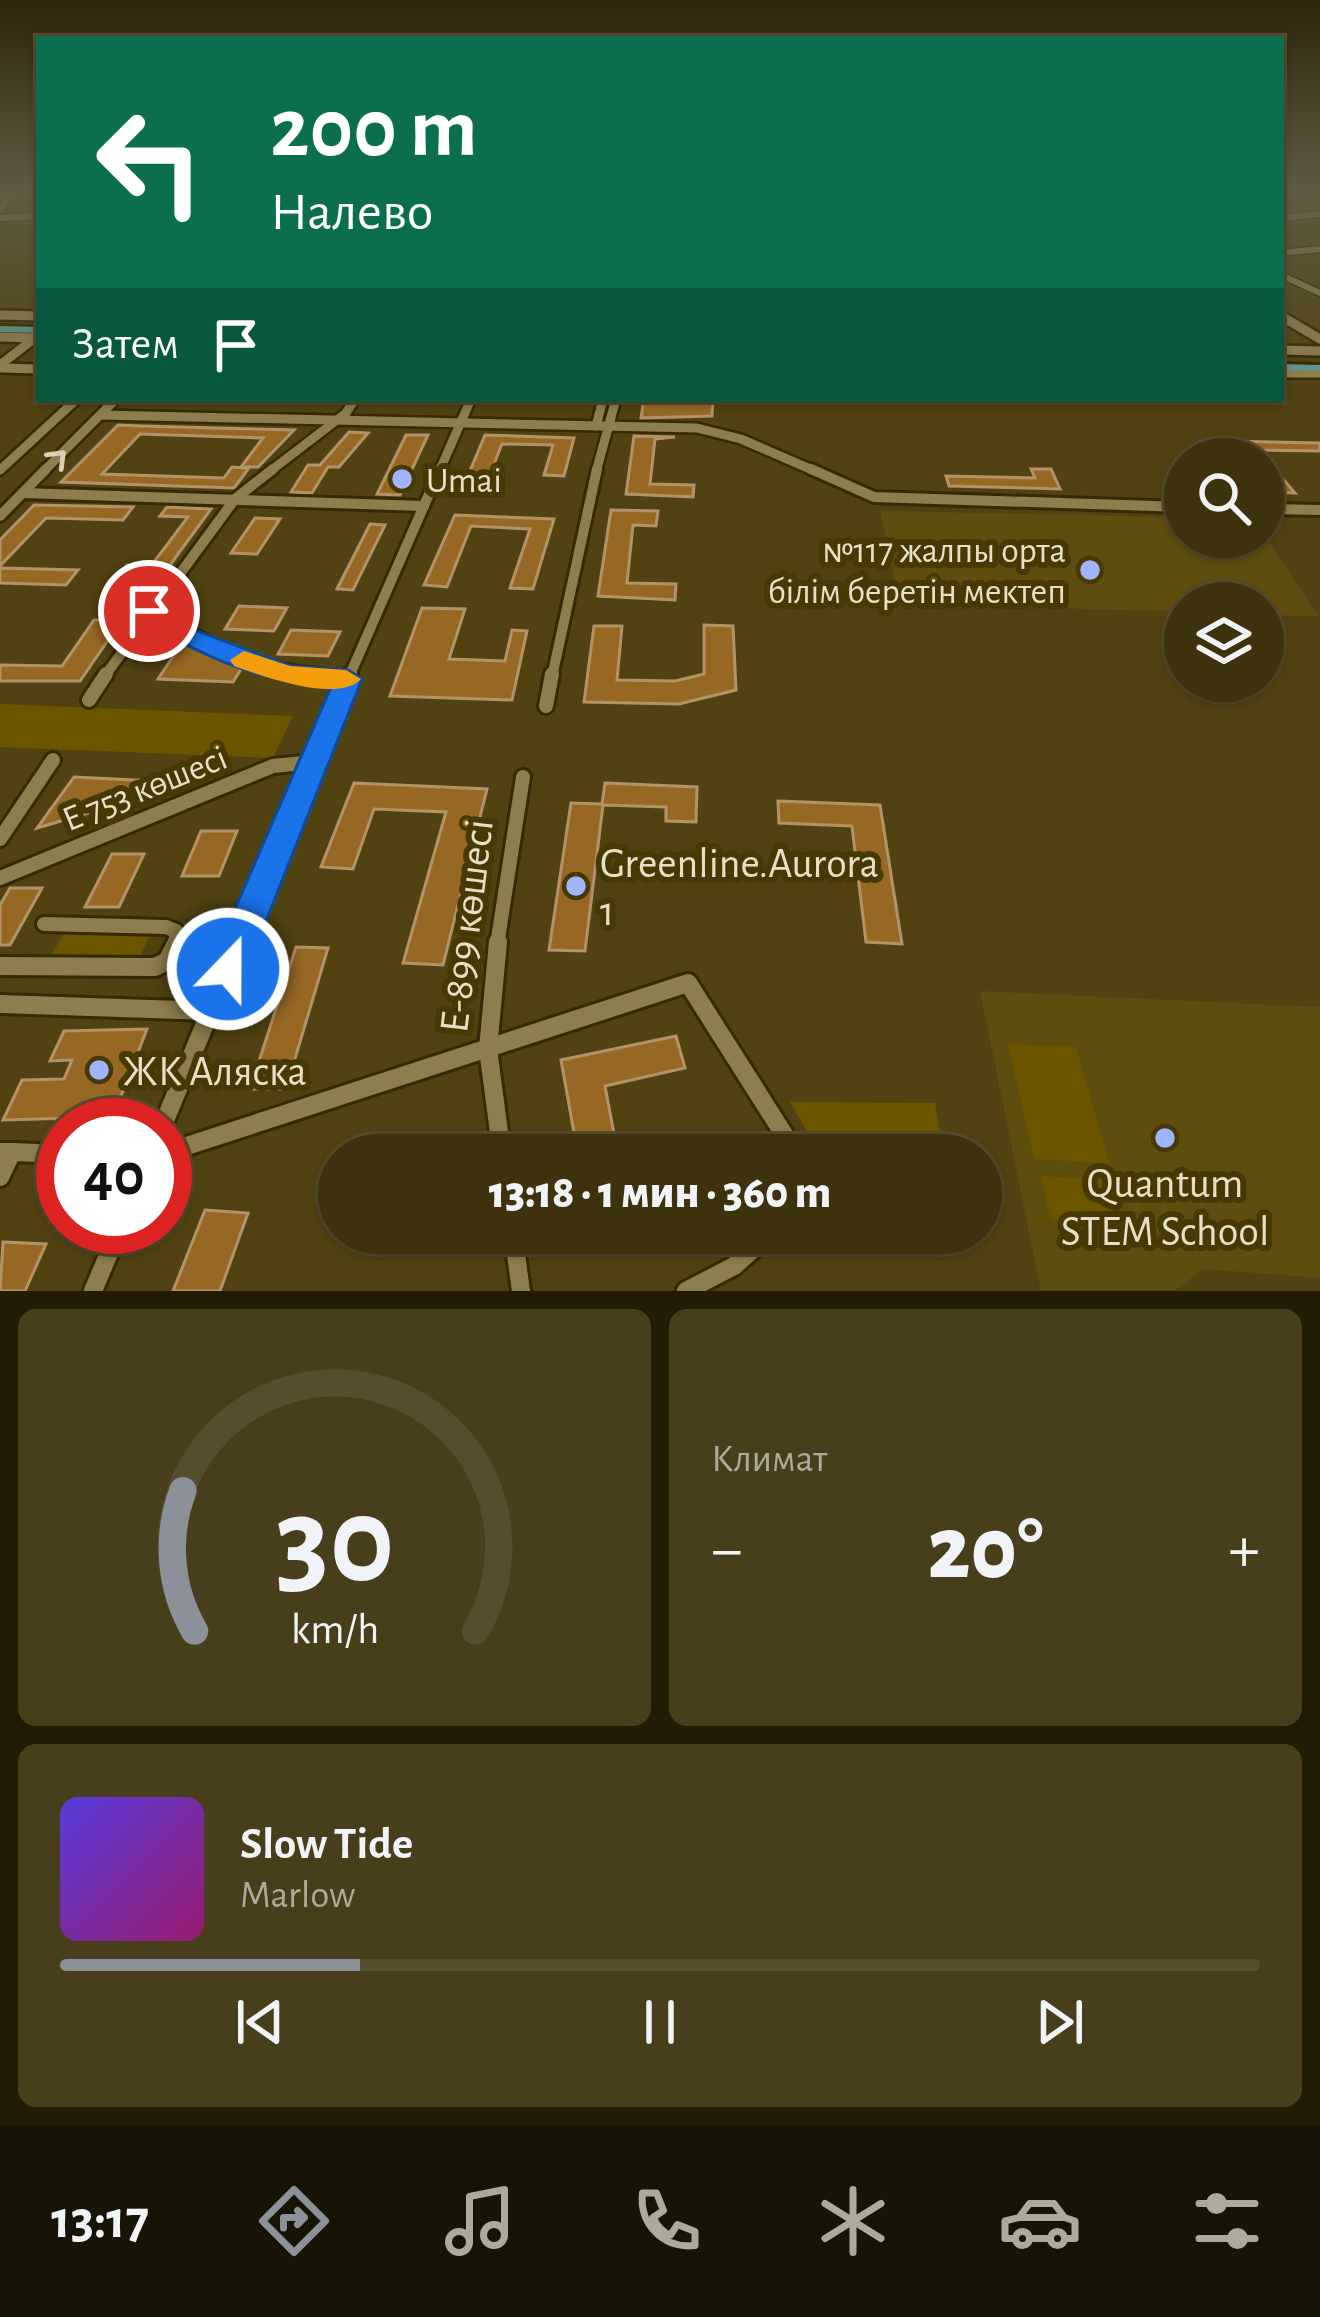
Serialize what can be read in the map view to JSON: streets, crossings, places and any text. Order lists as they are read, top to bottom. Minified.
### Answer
{"streets":{"street":["Е 753 көшесі","Е-899 көшесі"]},"places":["Umai","№117 жалпы орта білім беретін мектеп","Greenline.Aurora 1","ЖК Аляска","Quantum STEM School"],"page":{"turn":["200 m","Налево"],"then":"Затем","limit":"40","trip":"13:18 · 1 мин · 360 m","tile":"Климат","heat":["−","20°","+"],"song":["Slow Tide","Marlow"],"tabs":"13:17","gauge":["30","km/h"]}}
